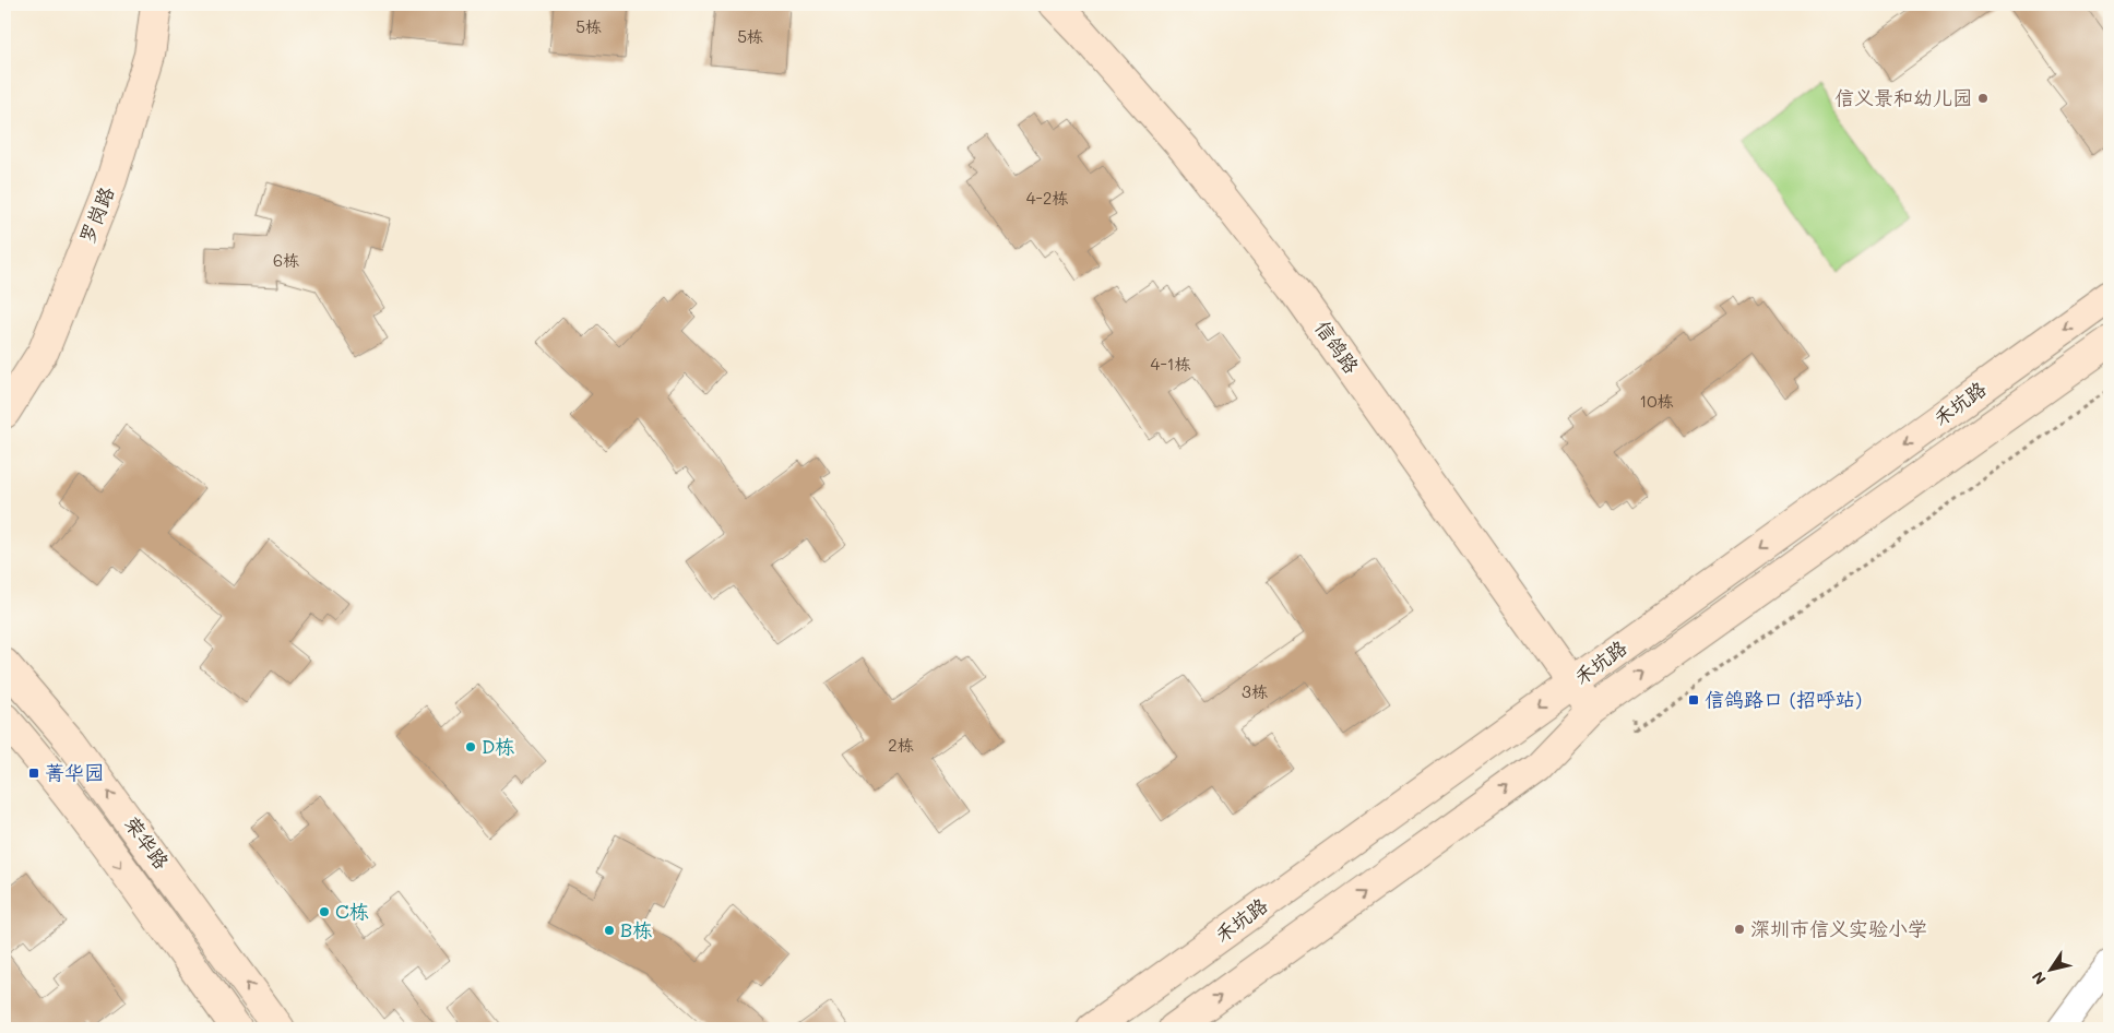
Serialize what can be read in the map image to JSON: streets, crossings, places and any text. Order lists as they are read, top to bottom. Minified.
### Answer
{"streets":{"street":["罗岗路","信鸽路","禾坑路","荣华路"]},"crossings":[["信鸽路","禾坑路"]],"places":{"other":["信义景和幼儿园","D栋","C栋","深圳市信义实验小学","B栋"],"transit":["信鸽路口 (招呼站)","菁华园"]},"house_numbers":["5栋","5栋","4-2栋","6栋","4-1栋","10栋","3栋","2栋"],"north":"bottom left"}
